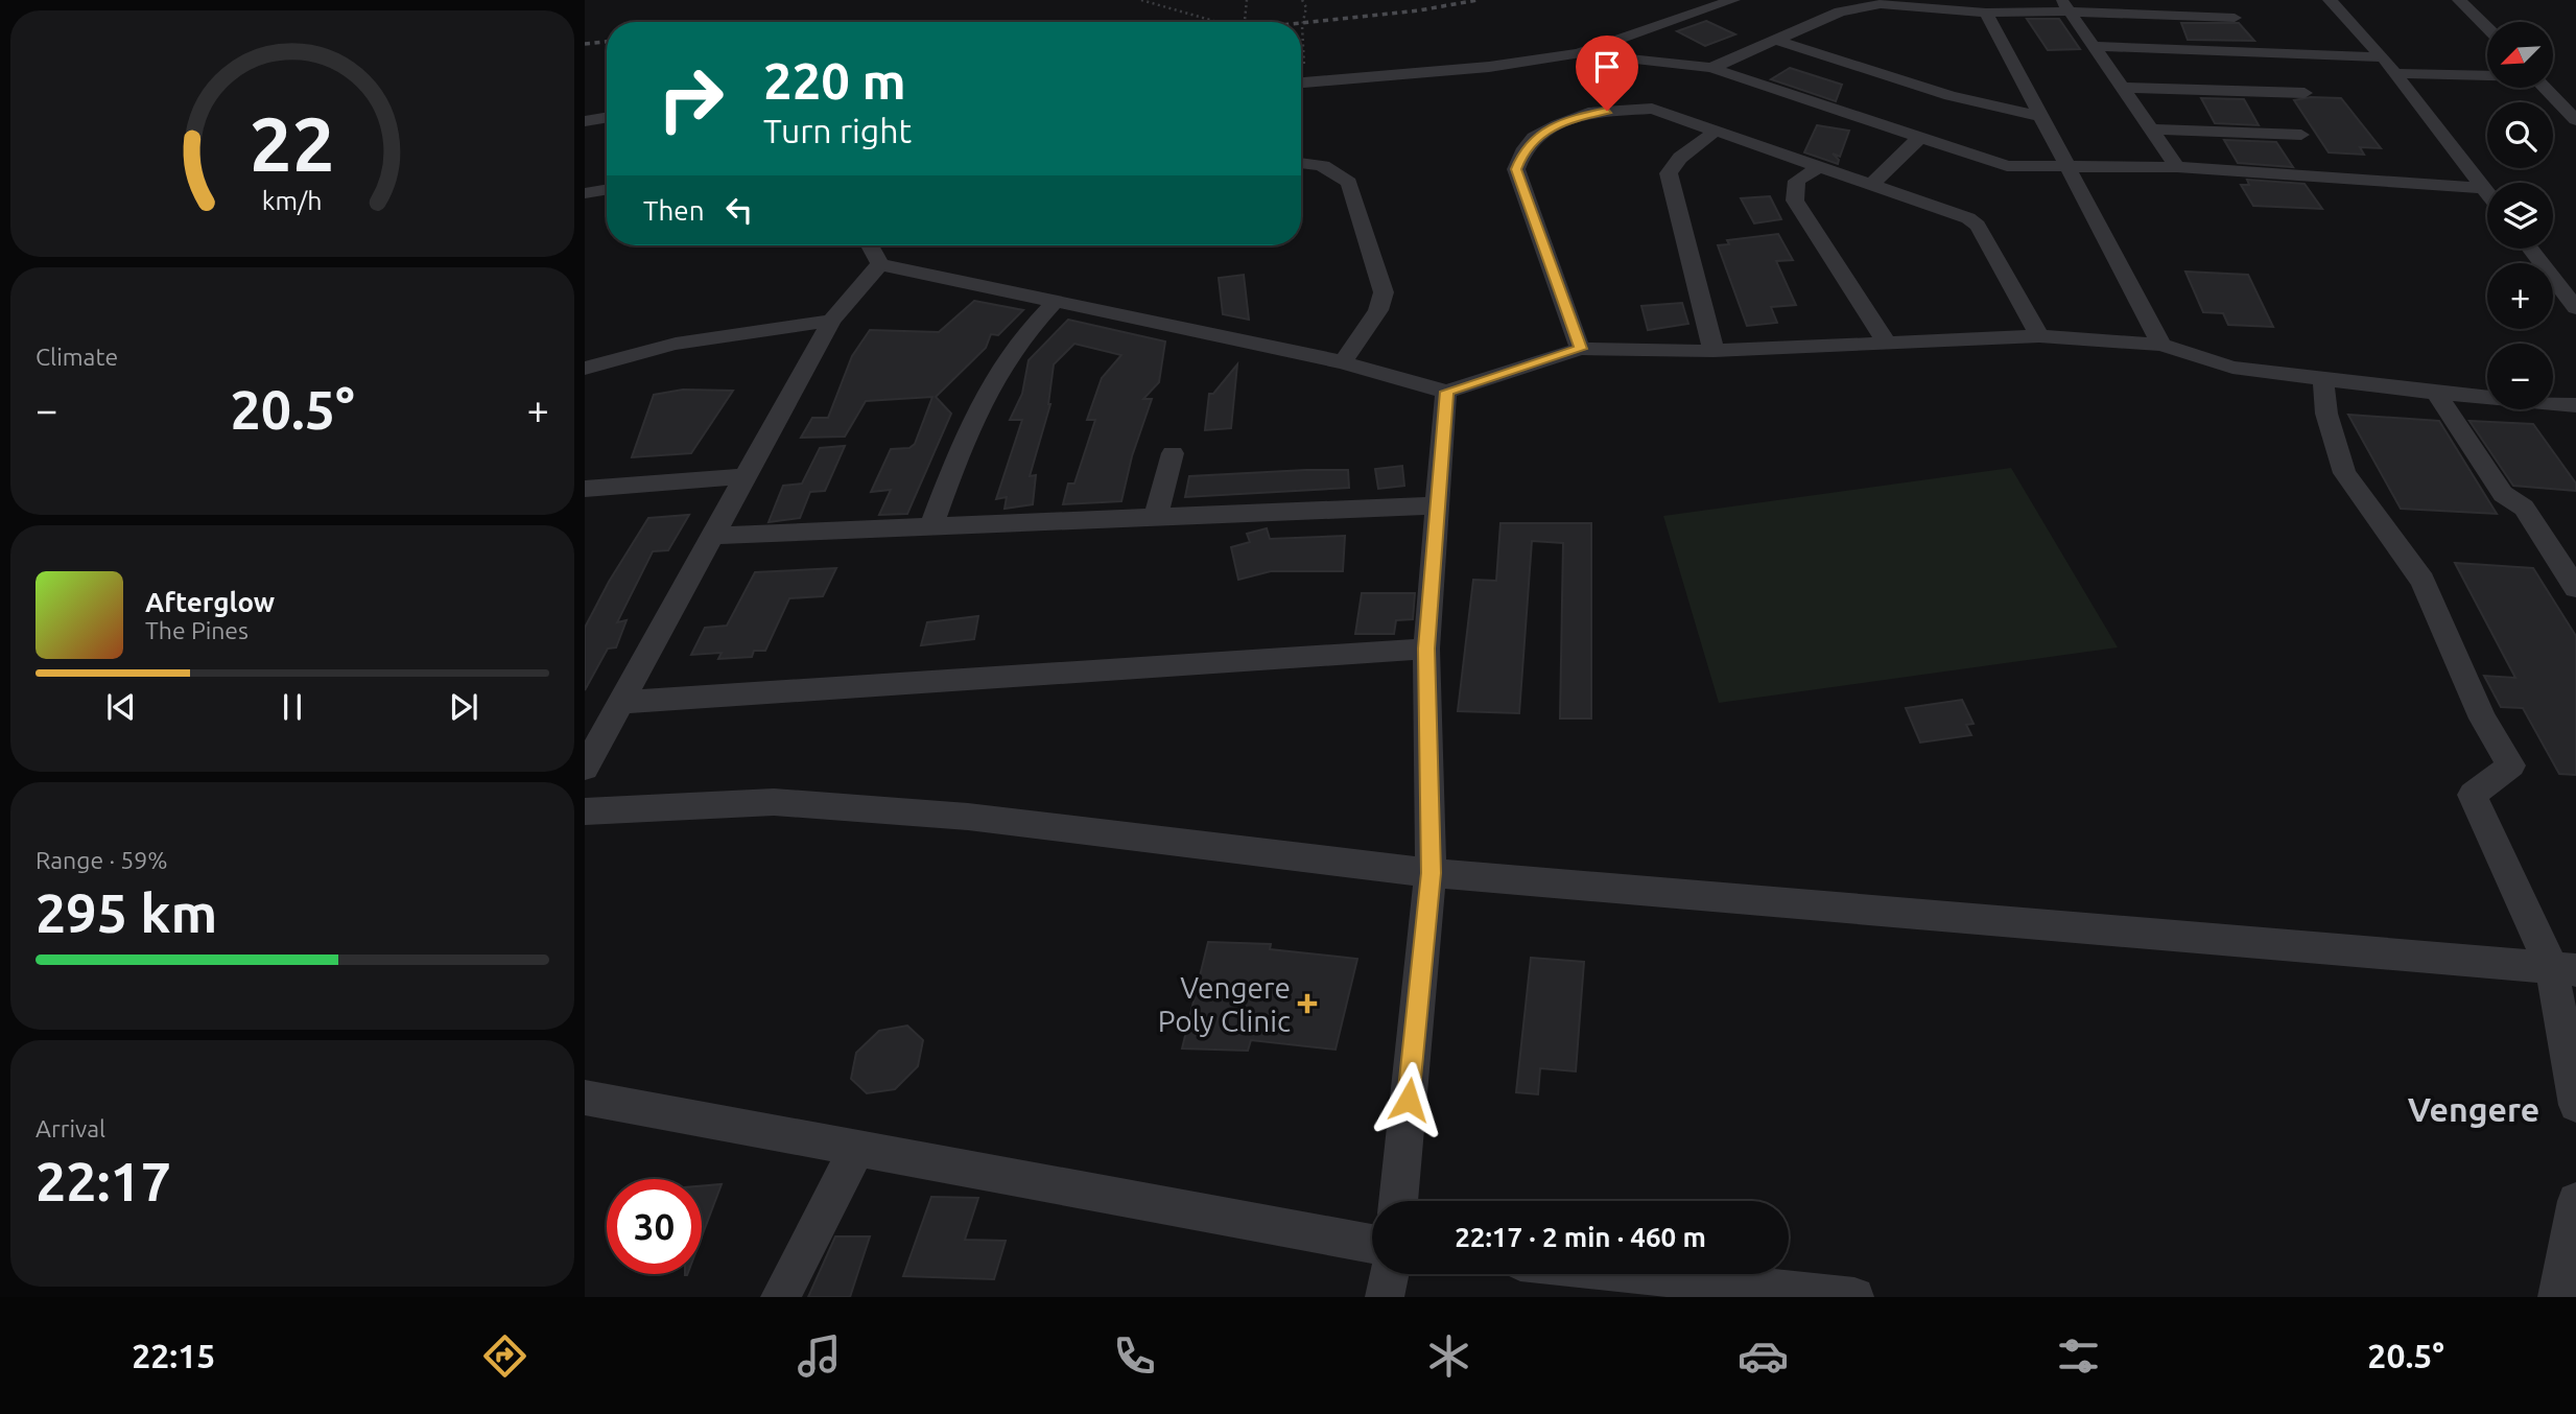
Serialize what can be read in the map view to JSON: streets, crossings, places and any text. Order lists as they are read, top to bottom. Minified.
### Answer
{"districts":["Vengere"],"places":{"health":["Vengere Poly Clinic"]},"north":"bottom left","page":{"map_buttons":["+","−"],"turn":["220 m","Turn right"],"then":"Then","tile":["Climate",["Range · 59%","295 km"],["Arrival","22:17"]],"heat":["−","20.5°","+"],"song":["Afterglow","The Pines"],"limit":"30","trip":"22:17 · 2 min · 460 m","tabs":["22:15","20.5°"],"gauge":["22","km/h"]}}
